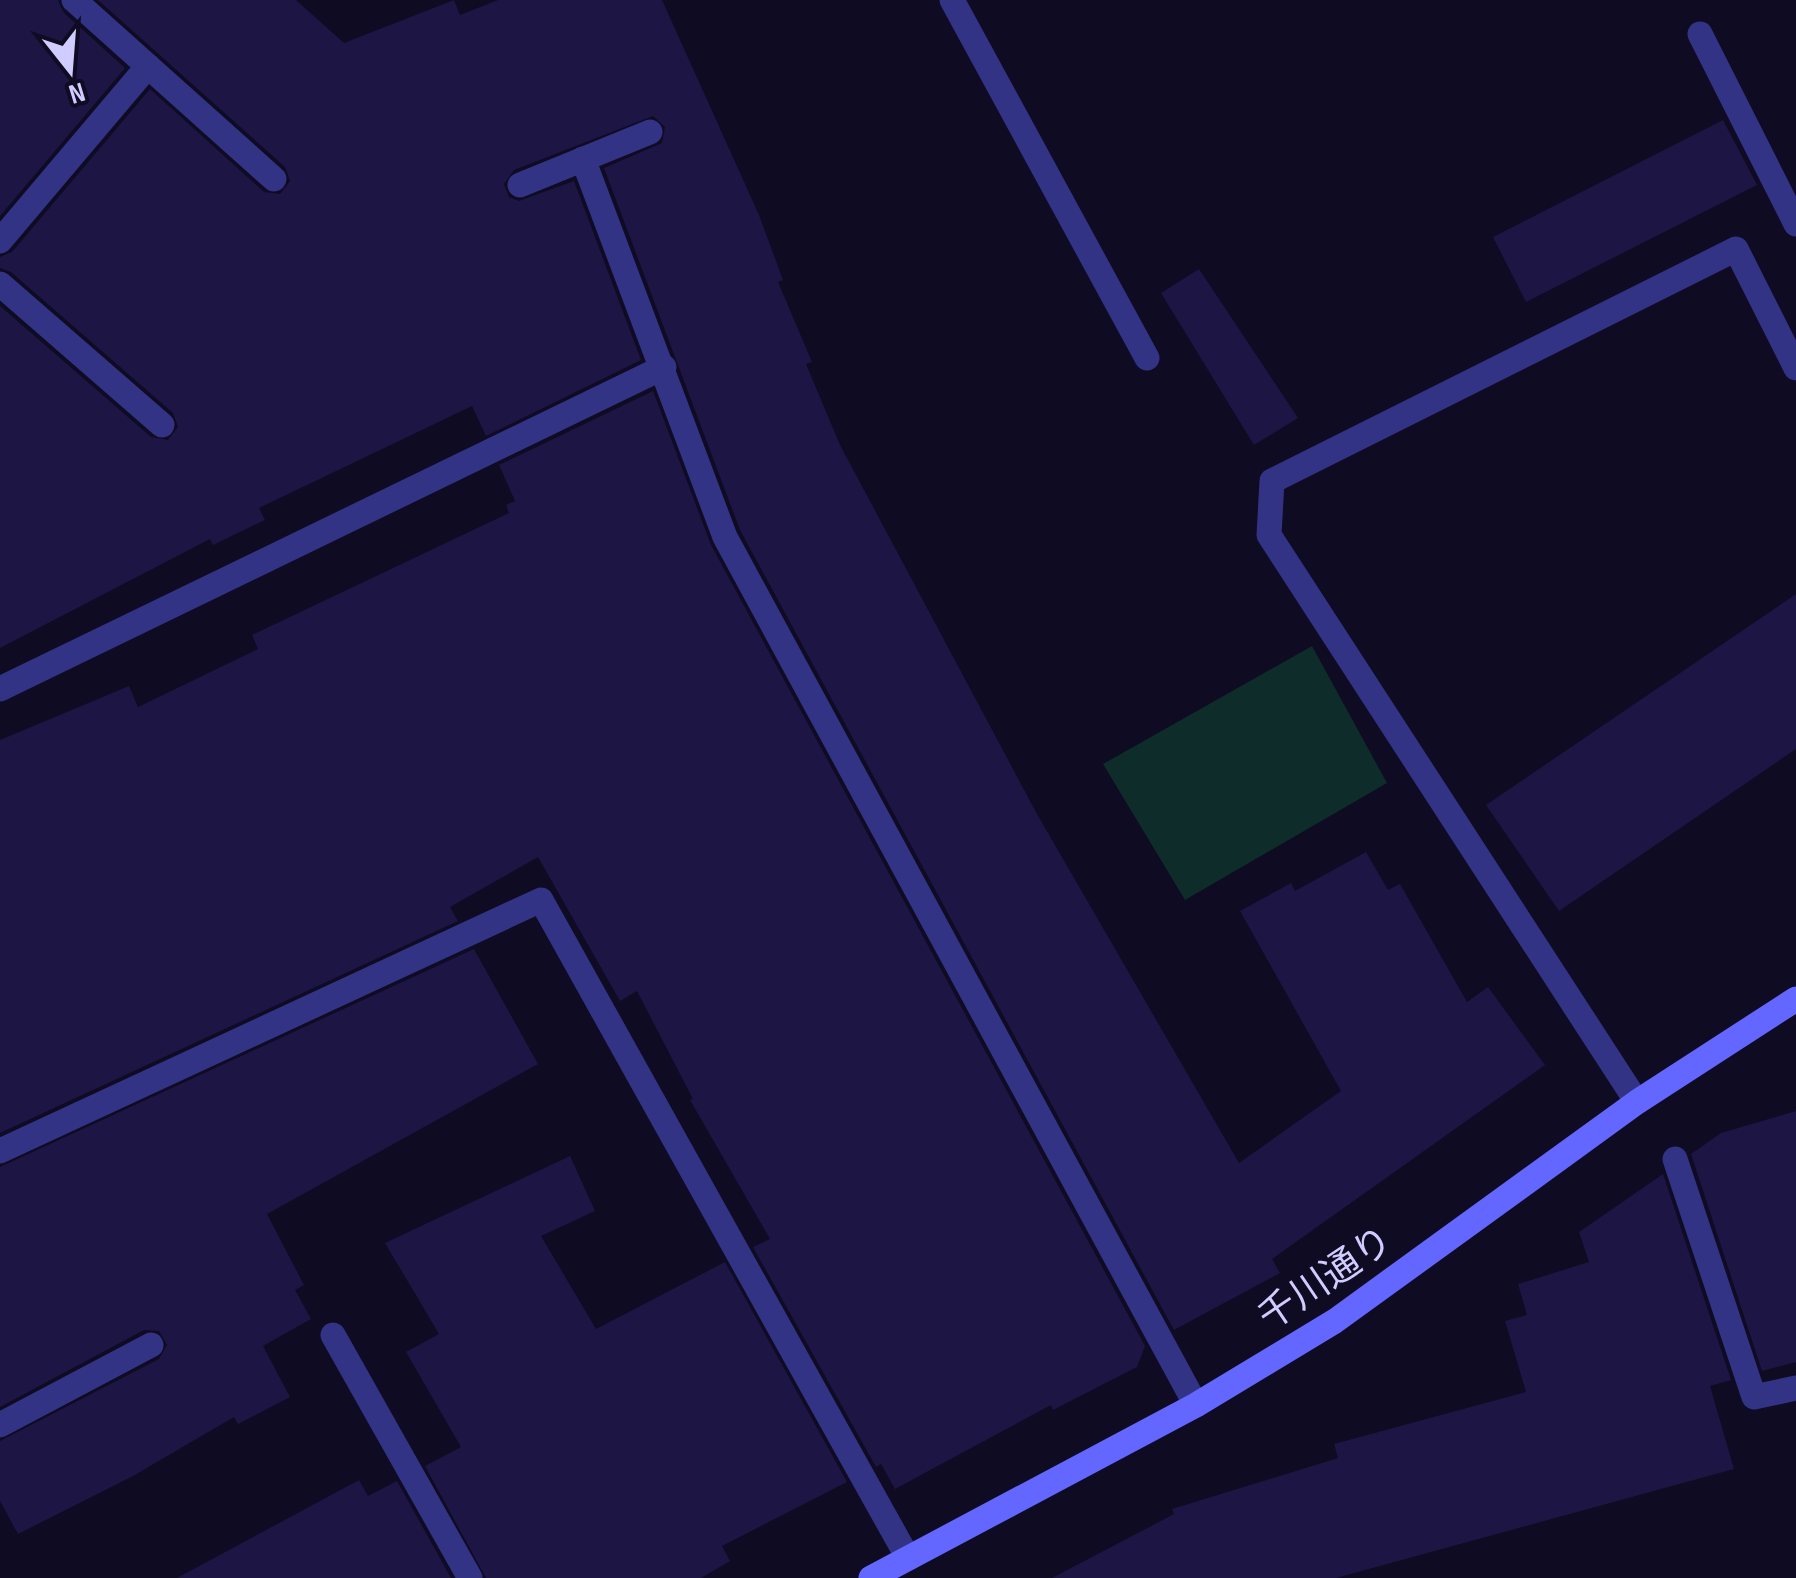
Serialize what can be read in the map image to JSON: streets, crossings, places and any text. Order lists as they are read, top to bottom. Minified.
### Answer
{"streets":{"main road":["千川通り"]},"north":"bottom"}
